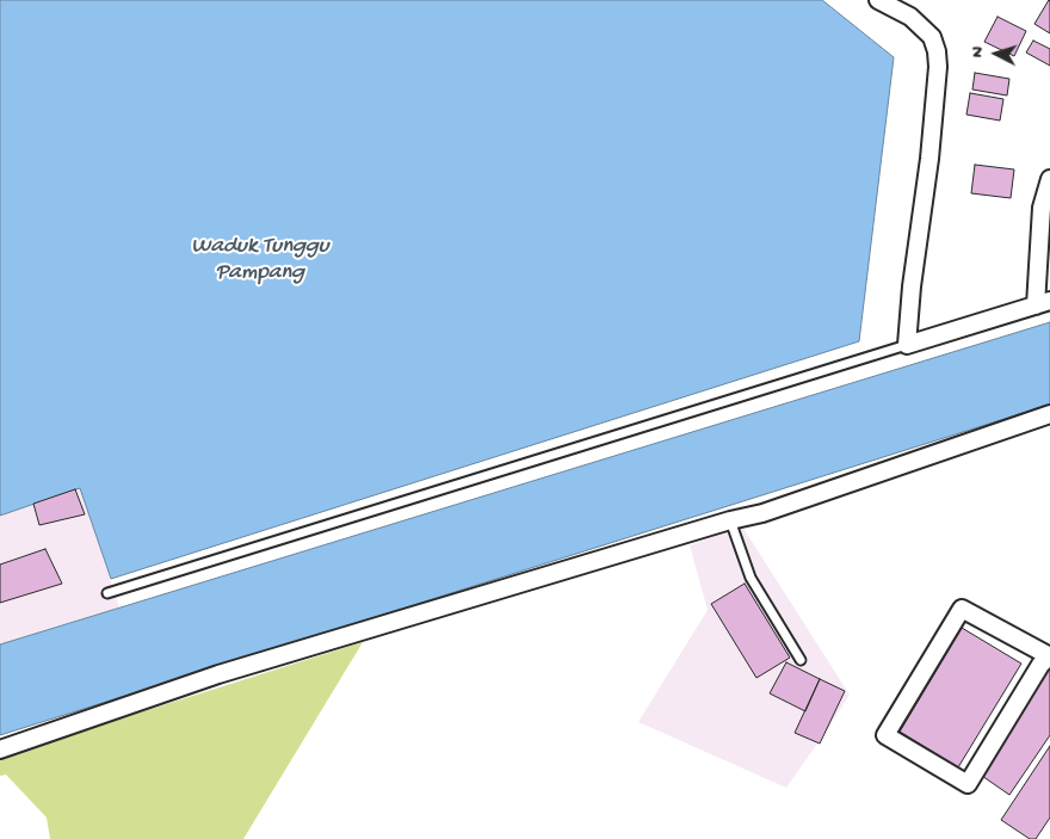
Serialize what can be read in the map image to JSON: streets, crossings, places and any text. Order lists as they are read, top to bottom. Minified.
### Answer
{"water":["Waduk Tunggu Pampang"],"north":"left"}
